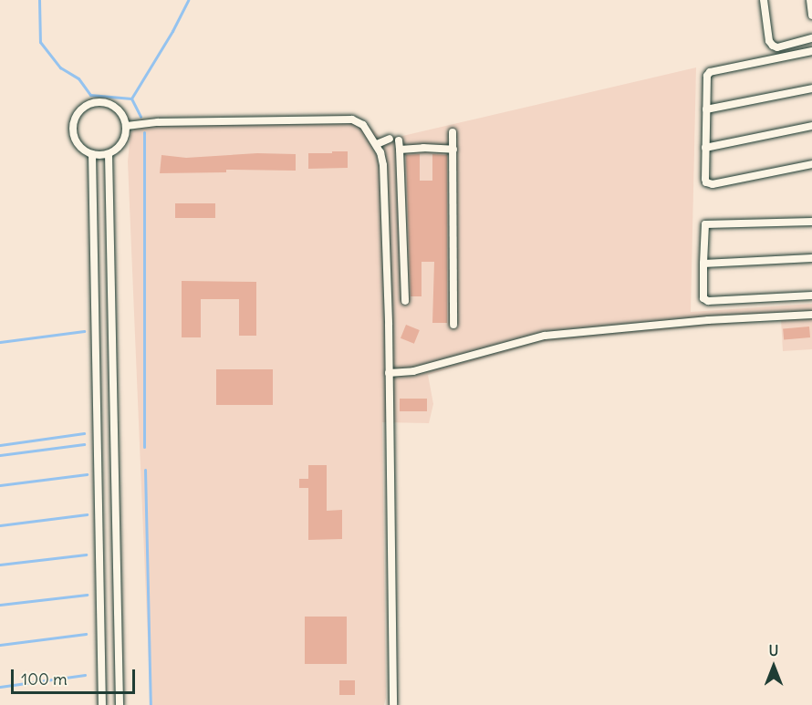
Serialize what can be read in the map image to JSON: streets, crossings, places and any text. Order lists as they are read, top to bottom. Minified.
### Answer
{"scale_bar":"100 m","north":"top"}
